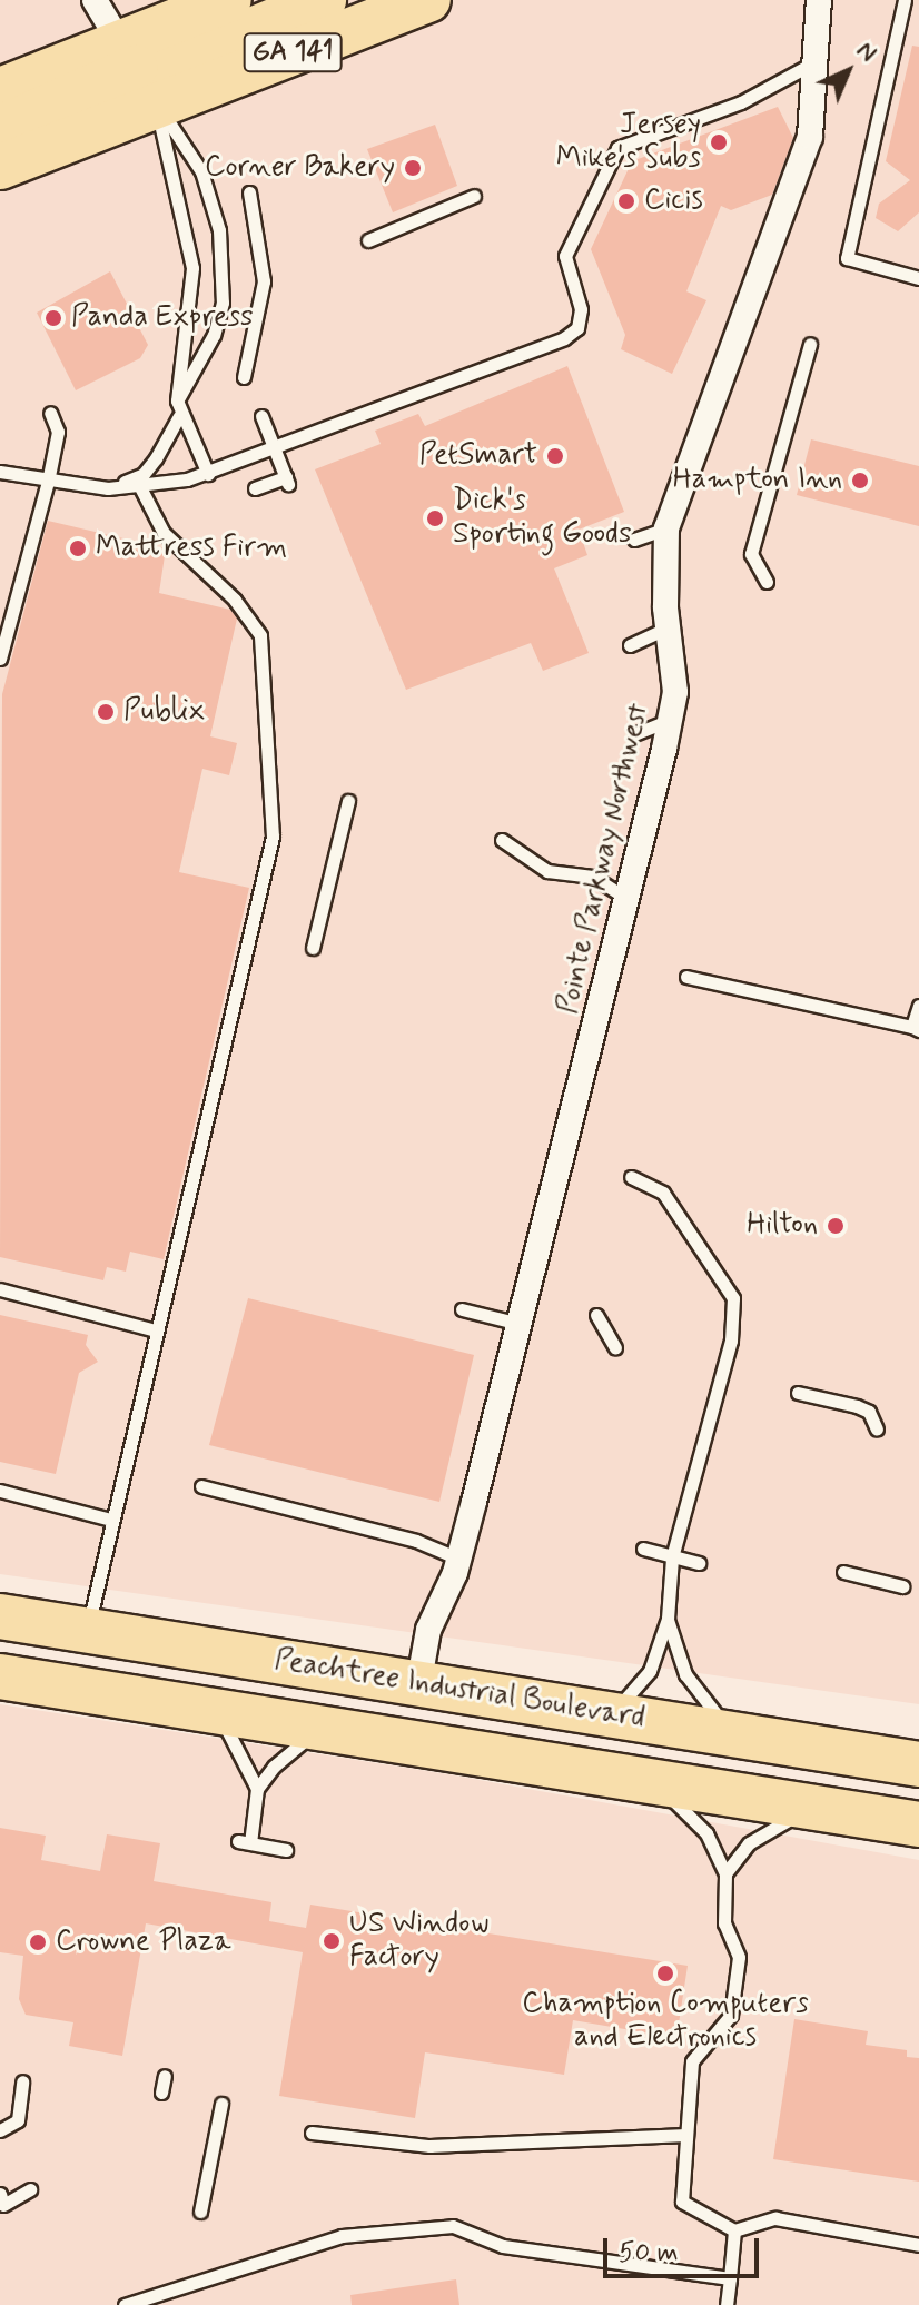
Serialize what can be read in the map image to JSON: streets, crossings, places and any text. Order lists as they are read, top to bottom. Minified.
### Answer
{"streets":{"highway":["GA 141","Peachtree Industrial Boulevard"],"street":["Pointe Parkway Northwest"]},"crossings":[["Pointe Parkway Northwest","Peachtree Industrial Boulevard"]],"places":["Jersey Mike's Subs","Corner Bakery","Cicis","Panda Express","PetSmart","Hampton Inn","Dick's Sporting Goods","Mattress Firm","Publix","Hilton","US Window Factory","Crowne Plaza","Chamption Computers and Electronics"],"scale_bar":"50 m","north":"top right"}
